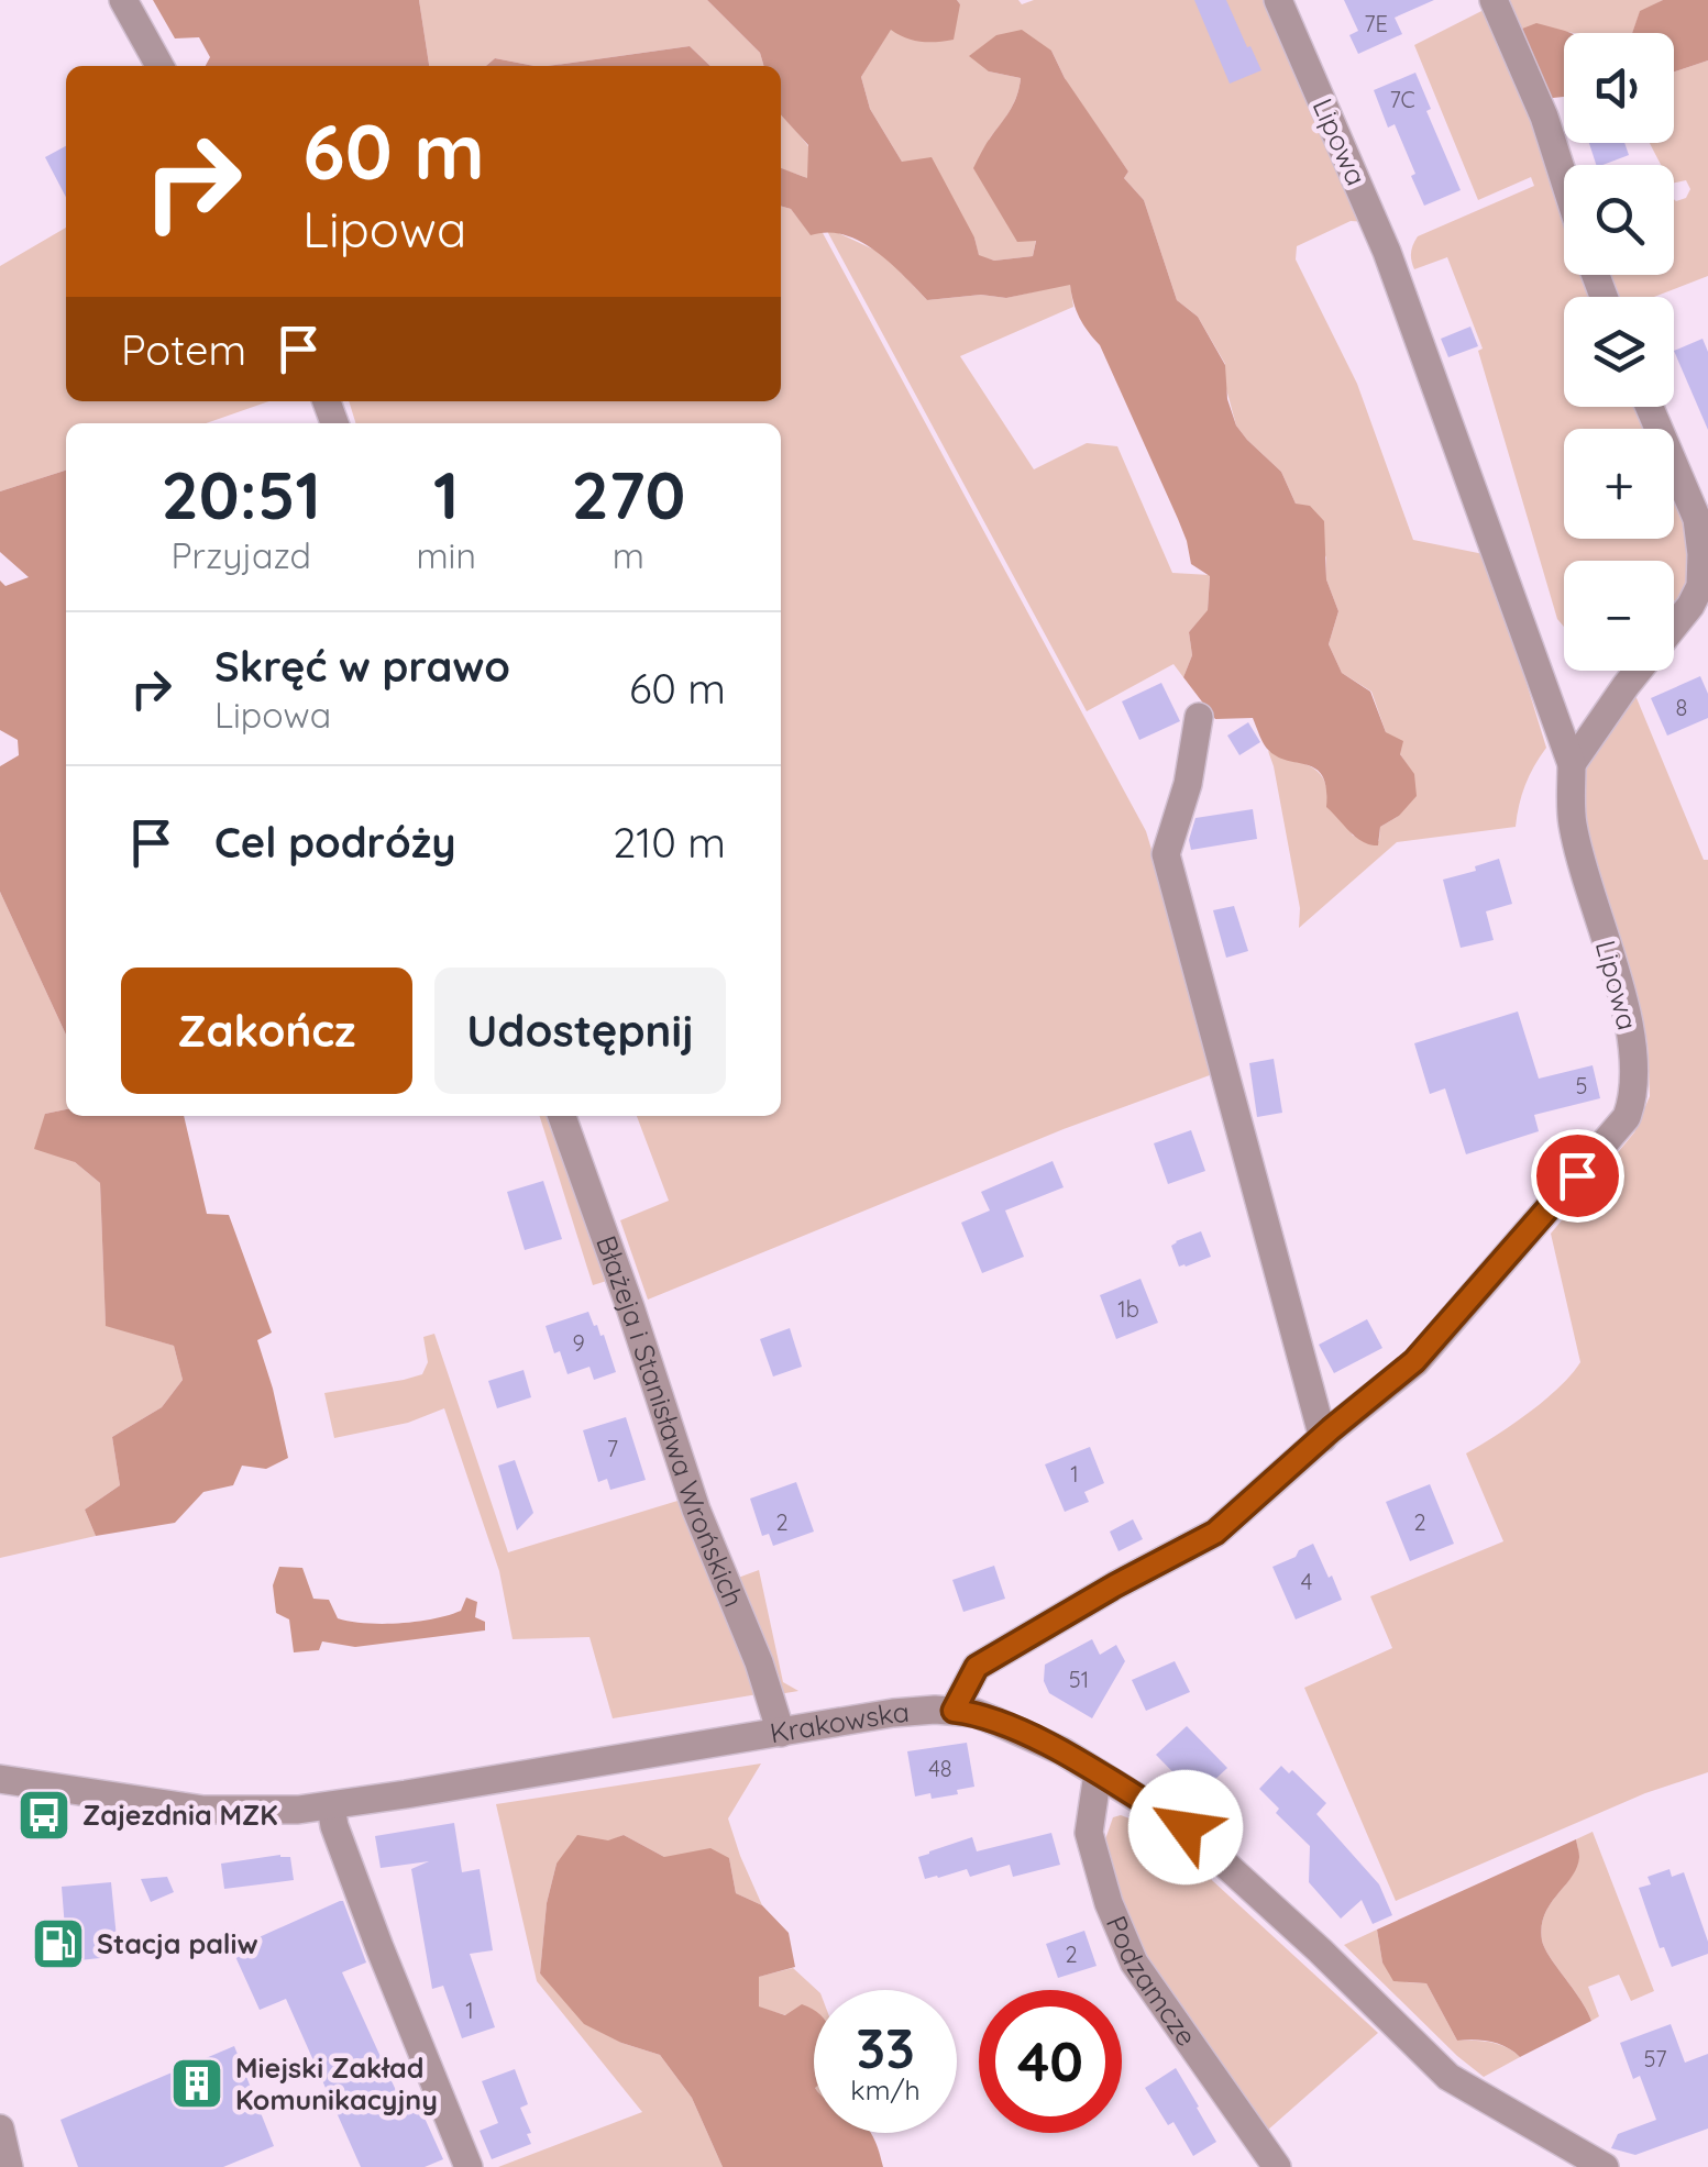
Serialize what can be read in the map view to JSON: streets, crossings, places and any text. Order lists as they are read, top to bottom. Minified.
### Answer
{"streets":{"street":["Lipowa","Błażeja i Stanisława Wrońskich","Krakowska","Podzamcze"]},"crossings":[["Lipowa","Krakowska"],["Błażeja i Stanisława Wrońskich","Krakowska"],["Krakowska","Podzamcze"]],"places":{"bus stop":["Zajezdnia MZK"],"fuel station":["Stacja paliw"],"building":["Miejski Zakład Komunikacyjny"]},"house_numbers":["7E","7C","8","5","1b","9","7","1","2","2","4","51","48","2","1","57"],"page":{"map_buttons":["+","−"],"turn":["60 m","Lipowa"],"then":"Potem","eta":["20:51","Przyjazd","1","min","270","m"],"list":[{"name":"Skręć w prawo","note":"Lipowa","value":"60 m"},{"name":"Cel podróży","value":"210 m"}],"buttons":["Zakończ","Udostępnij"],"speed":"33 km/h","limit":"40"}}
